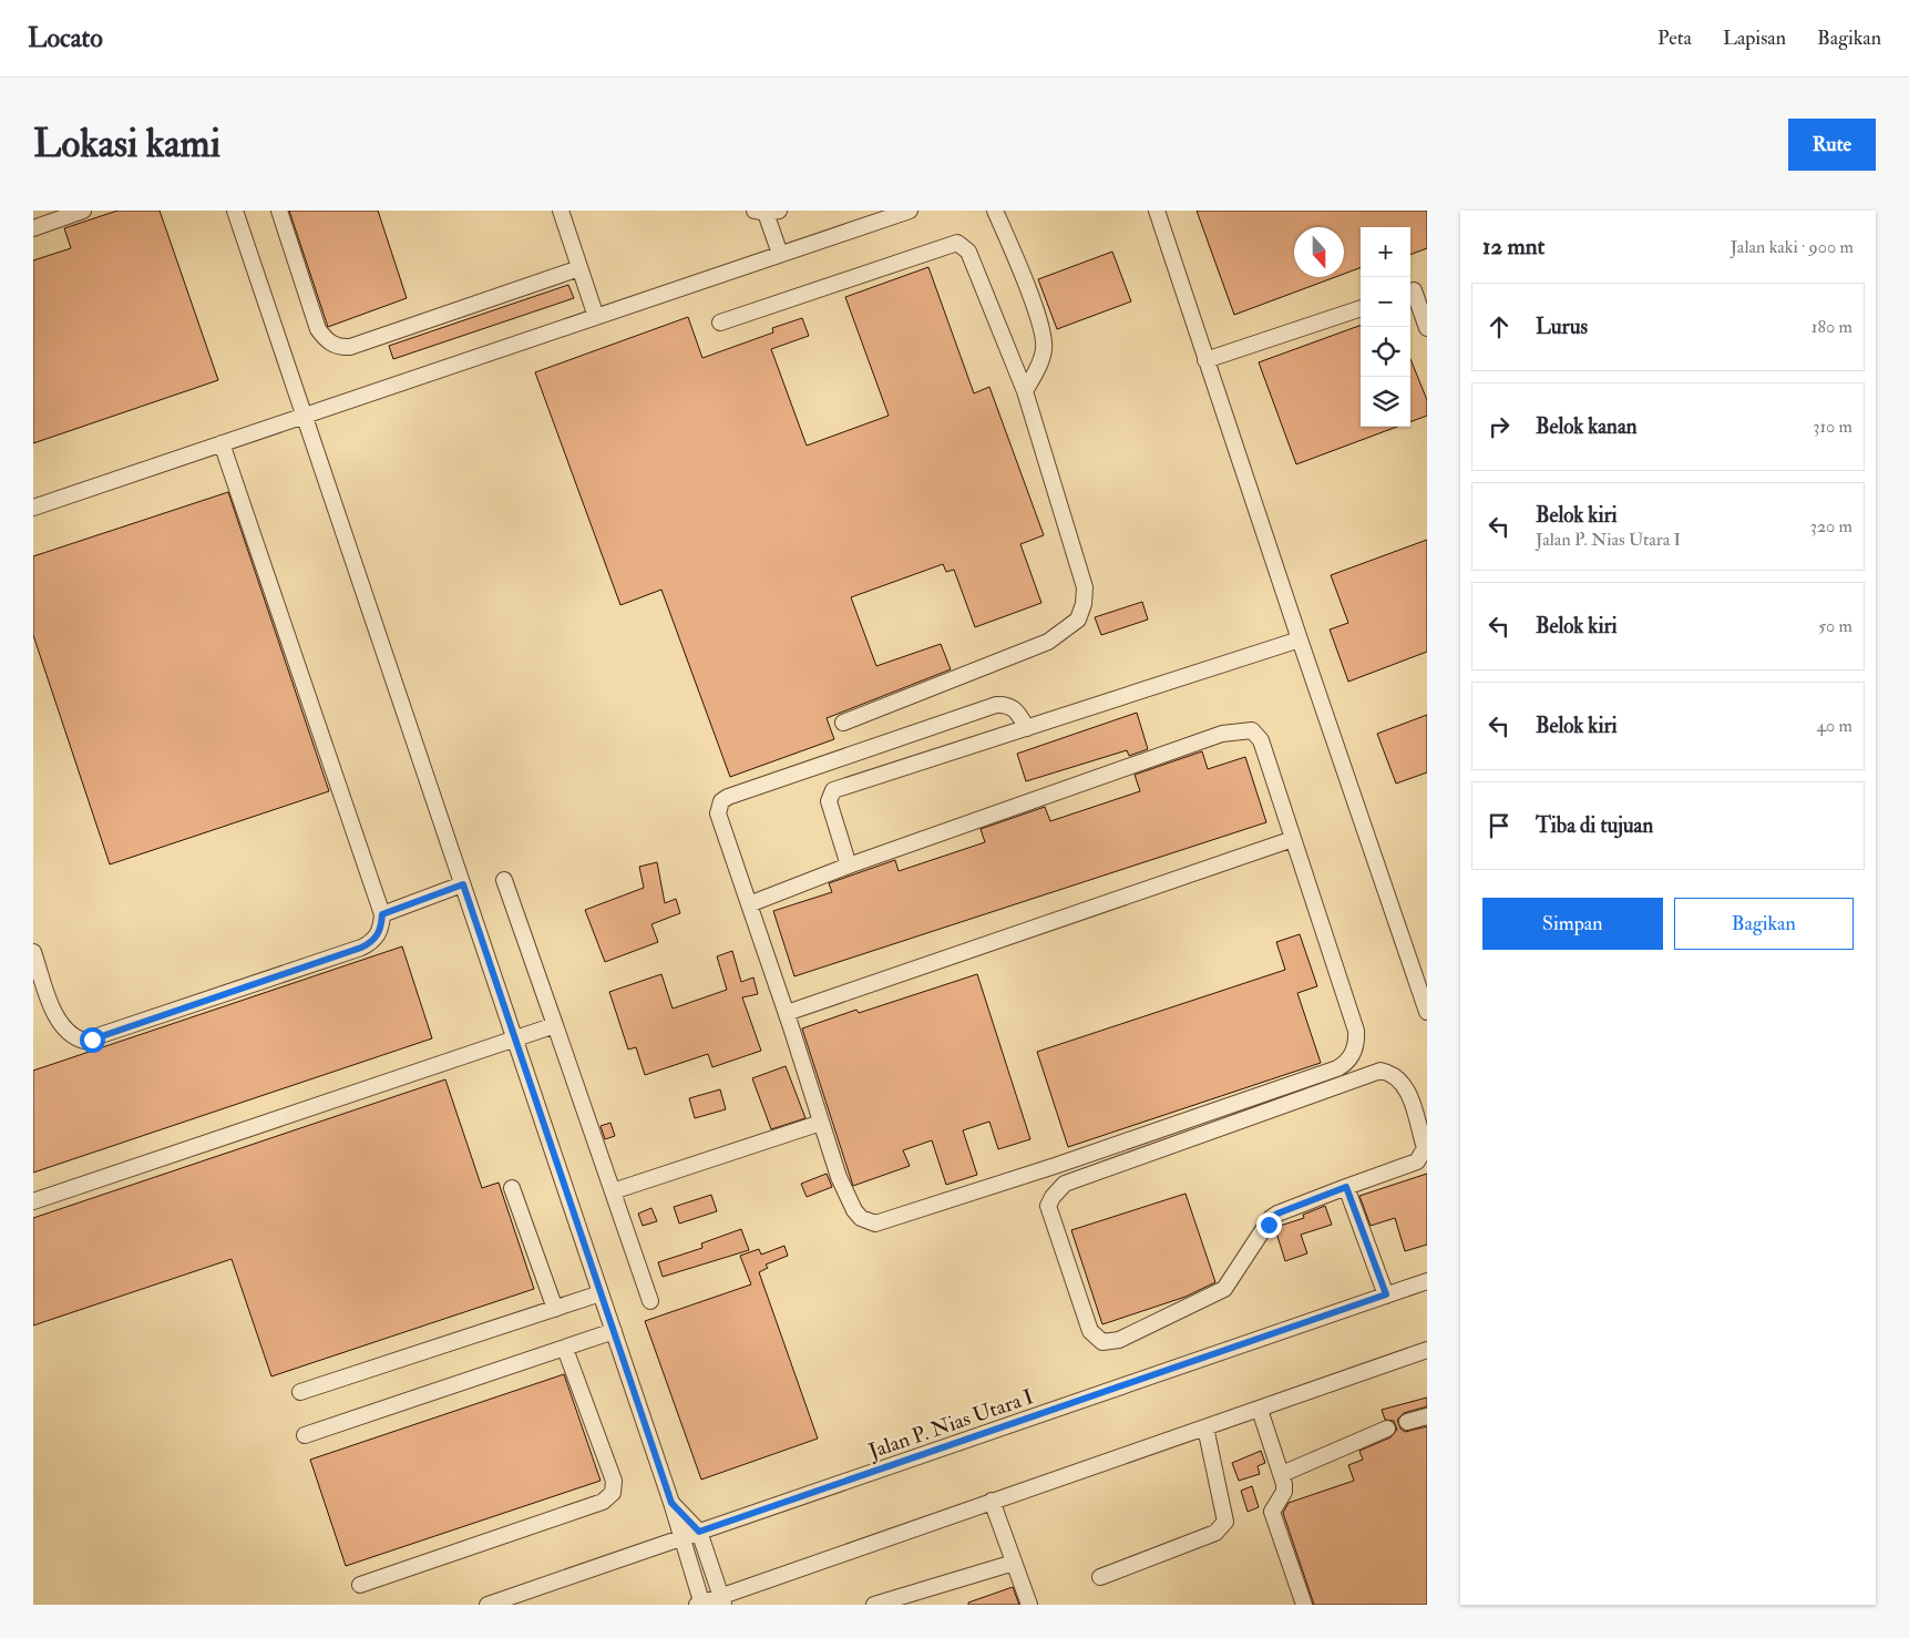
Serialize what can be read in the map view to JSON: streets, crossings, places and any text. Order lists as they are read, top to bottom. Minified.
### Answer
{"streets":{"street":["Jalan P. Nias Utara I"]},"north":"bottom","page":{"header":"Locato","nav":["Peta","Lapisan","Bagikan"],"buttons":["Rute",["Simpan","Bagikan"]],"title":"Lokasi kami","heading":["12 mnt","Jalan kaki · 900 m"],"map_buttons":["+","−"],"list":[["Lurus","180 m"],["Belok kanan","310 m"],["Belok kiri","Jalan P. Nias Utara I","320 m"],["Belok kiri","50 m"],["Belok kiri","40 m"],"Tiba di tujuan"]}}
